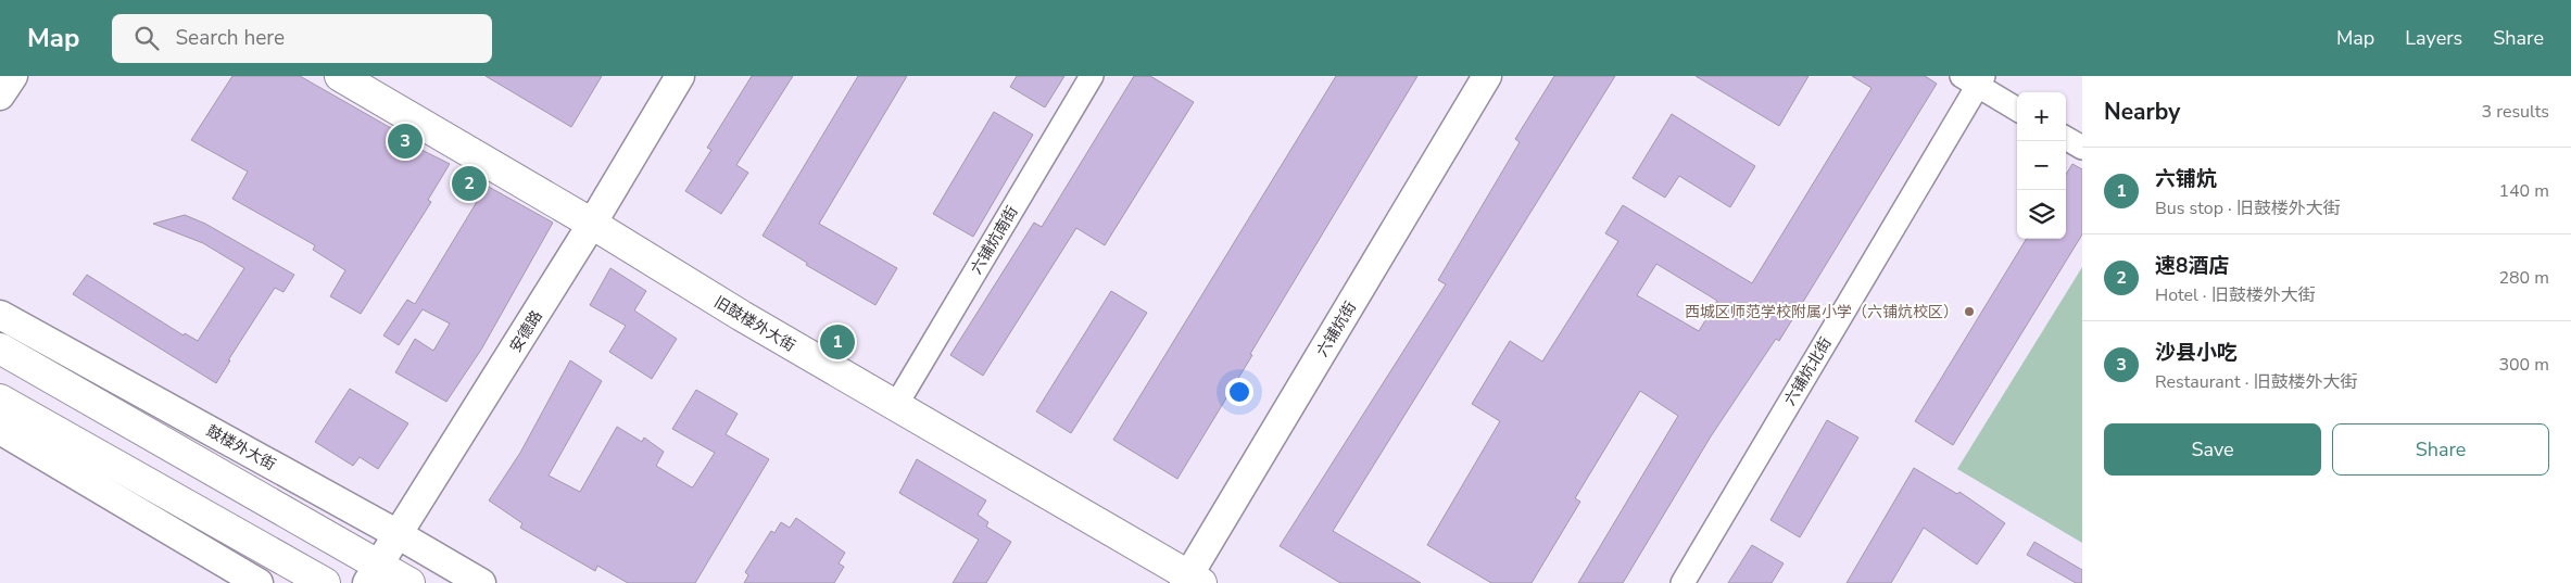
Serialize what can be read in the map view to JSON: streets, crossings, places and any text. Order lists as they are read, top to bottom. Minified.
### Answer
{"streets":{"main road":["旧鼓楼外大街"],"street":["六铺炕南街","六铺炕街","安德路","六铺炕北街","鼓楼外大街"]},"crossings":[["六铺炕南街","旧鼓楼外大街"],["旧鼓楼外大街","六铺炕街"],["旧鼓楼外大街","安德路"],["安德路","鼓楼外大街"]],"places":["西城区师范学校附属小学（六铺炕校区）"],"page":{"header":"Map","search":"Search here","nav":["Map","Layers","Share"],"heading":["Nearby","3 results"],"map_buttons":["+","−"],"pins":["3","2","1"],"list":[{"mark":"1","name":"六铺炕","note":"Bus stop · 旧鼓楼外大街","value":"140 m"},{"mark":"2","name":"速8酒店","note":"Hotel · 旧鼓楼外大街","value":"280 m"},{"mark":"3","name":"沙县小吃","note":"Restaurant · 旧鼓楼外大街","value":"300 m"}],"buttons":["Save","Share"]}}
